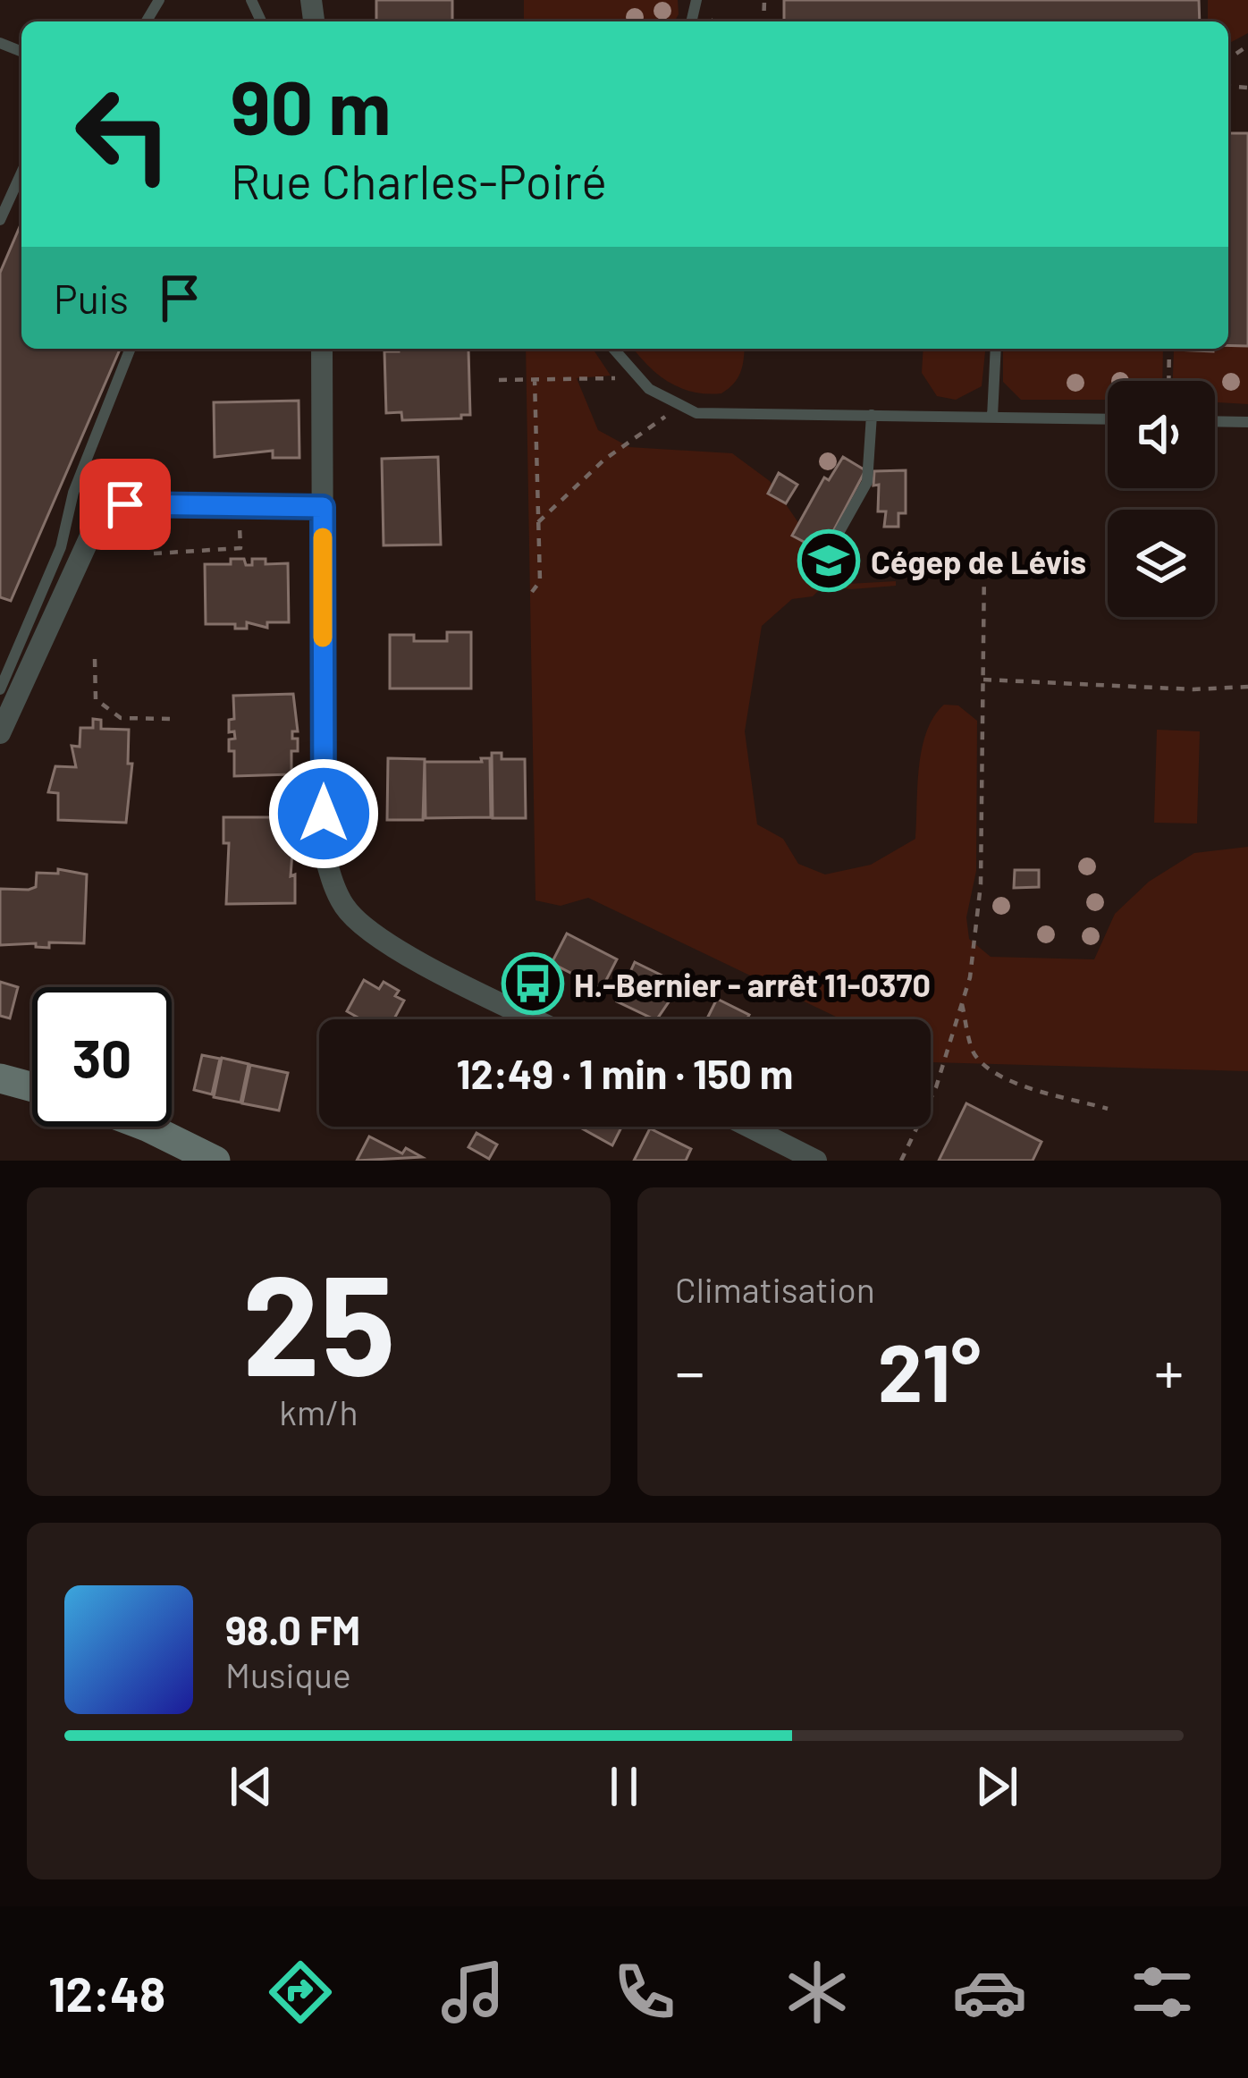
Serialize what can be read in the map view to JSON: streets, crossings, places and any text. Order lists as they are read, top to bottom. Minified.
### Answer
{"places":{"school or university":["Cégep de Lévis"],"bus stop":["H.-Bernier - arrêt 11-0370"]},"page":{"turn":["90 m","Rue Charles-Poiré"],"then":"Puis","limit":"30","trip":"12:49 · 1 min · 150 m","tile":[["25","km/h"],"Climatisation"],"heat":["−","21°","+"],"song":["98.0 FM","Musique"],"tabs":"12:48"}}
